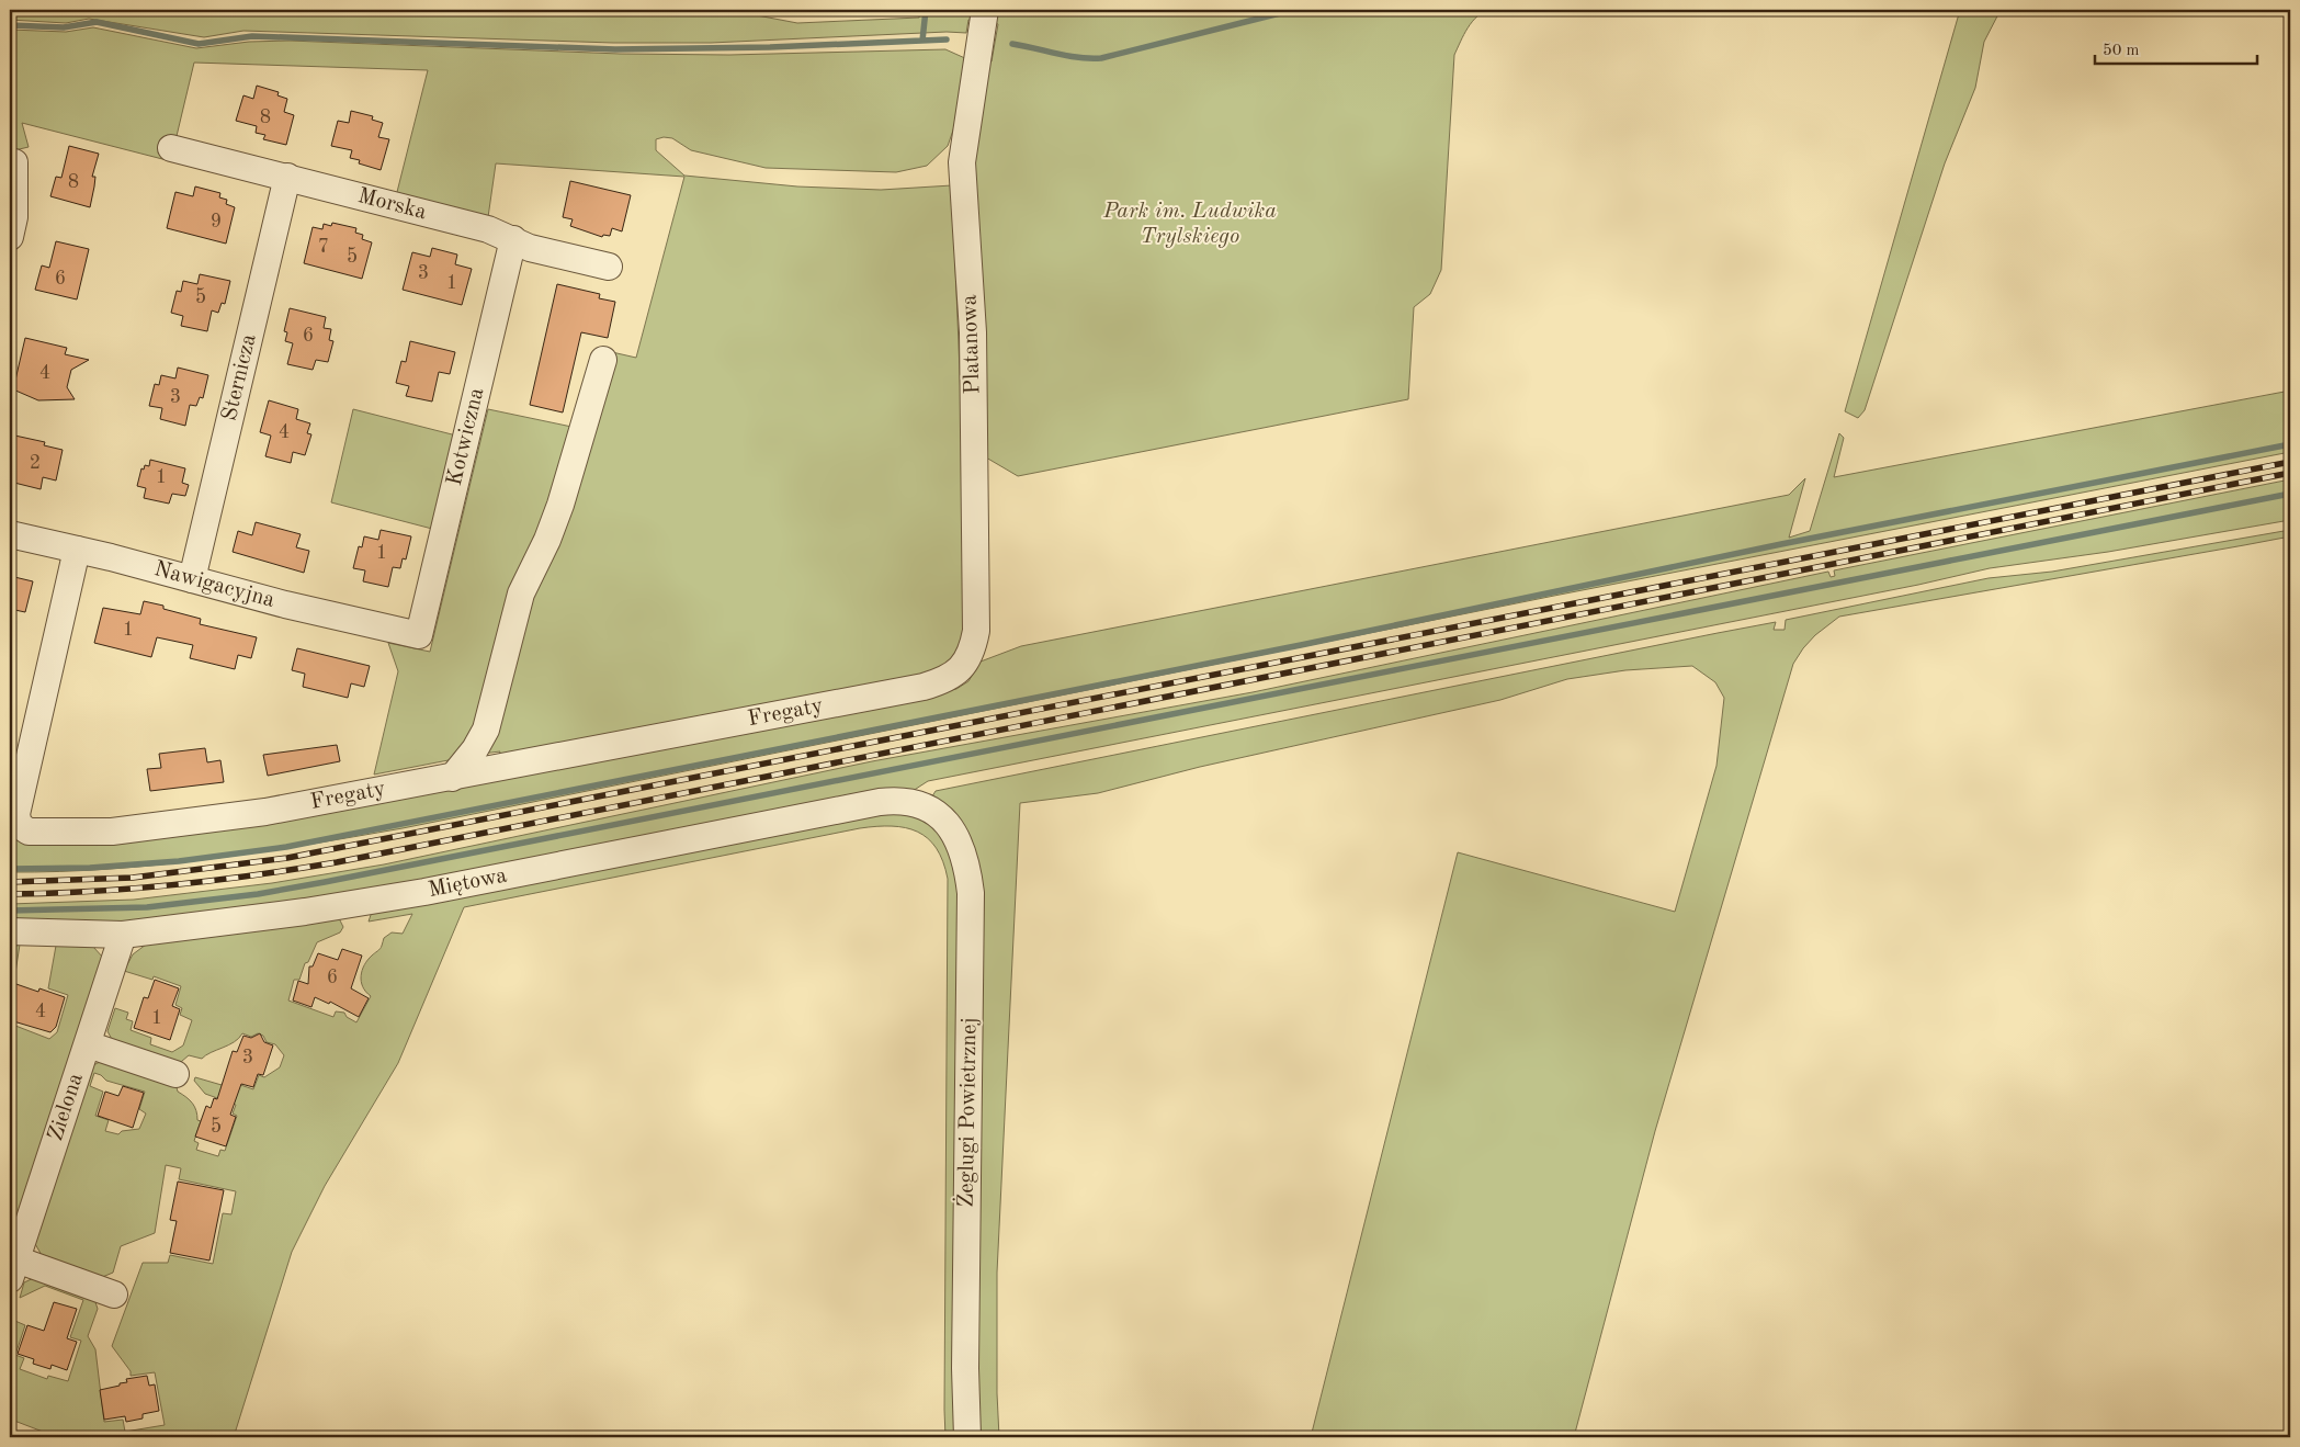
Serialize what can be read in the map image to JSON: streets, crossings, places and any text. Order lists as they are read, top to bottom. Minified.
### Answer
{"streets":{"street":["Morska","Platanowa","Sternicza","Kotwiczna","Nawigacyjna","Fregaty","Miętowa","Zielona","Żeglugi Powietrznej"]},"crossings":[["Morska","Sternicza"],["Morska","Kotwiczna"],["Platanowa","Fregaty"],["Sternicza","Nawigacyjna"],["Kotwiczna","Nawigacyjna"],["Nawigacyjna","Fregaty"],["Miętowa","Zielona"],["Miętowa","Żeglugi Powietrznej"]],"parks":["Park im. Ludwika Trylskiego"],"house_numbers":["8","8","9","7","5","3","6","1","5","6","4","3","4","2","1","1","1","6","4","1","3","5"],"scale_bar":"50 m"}
